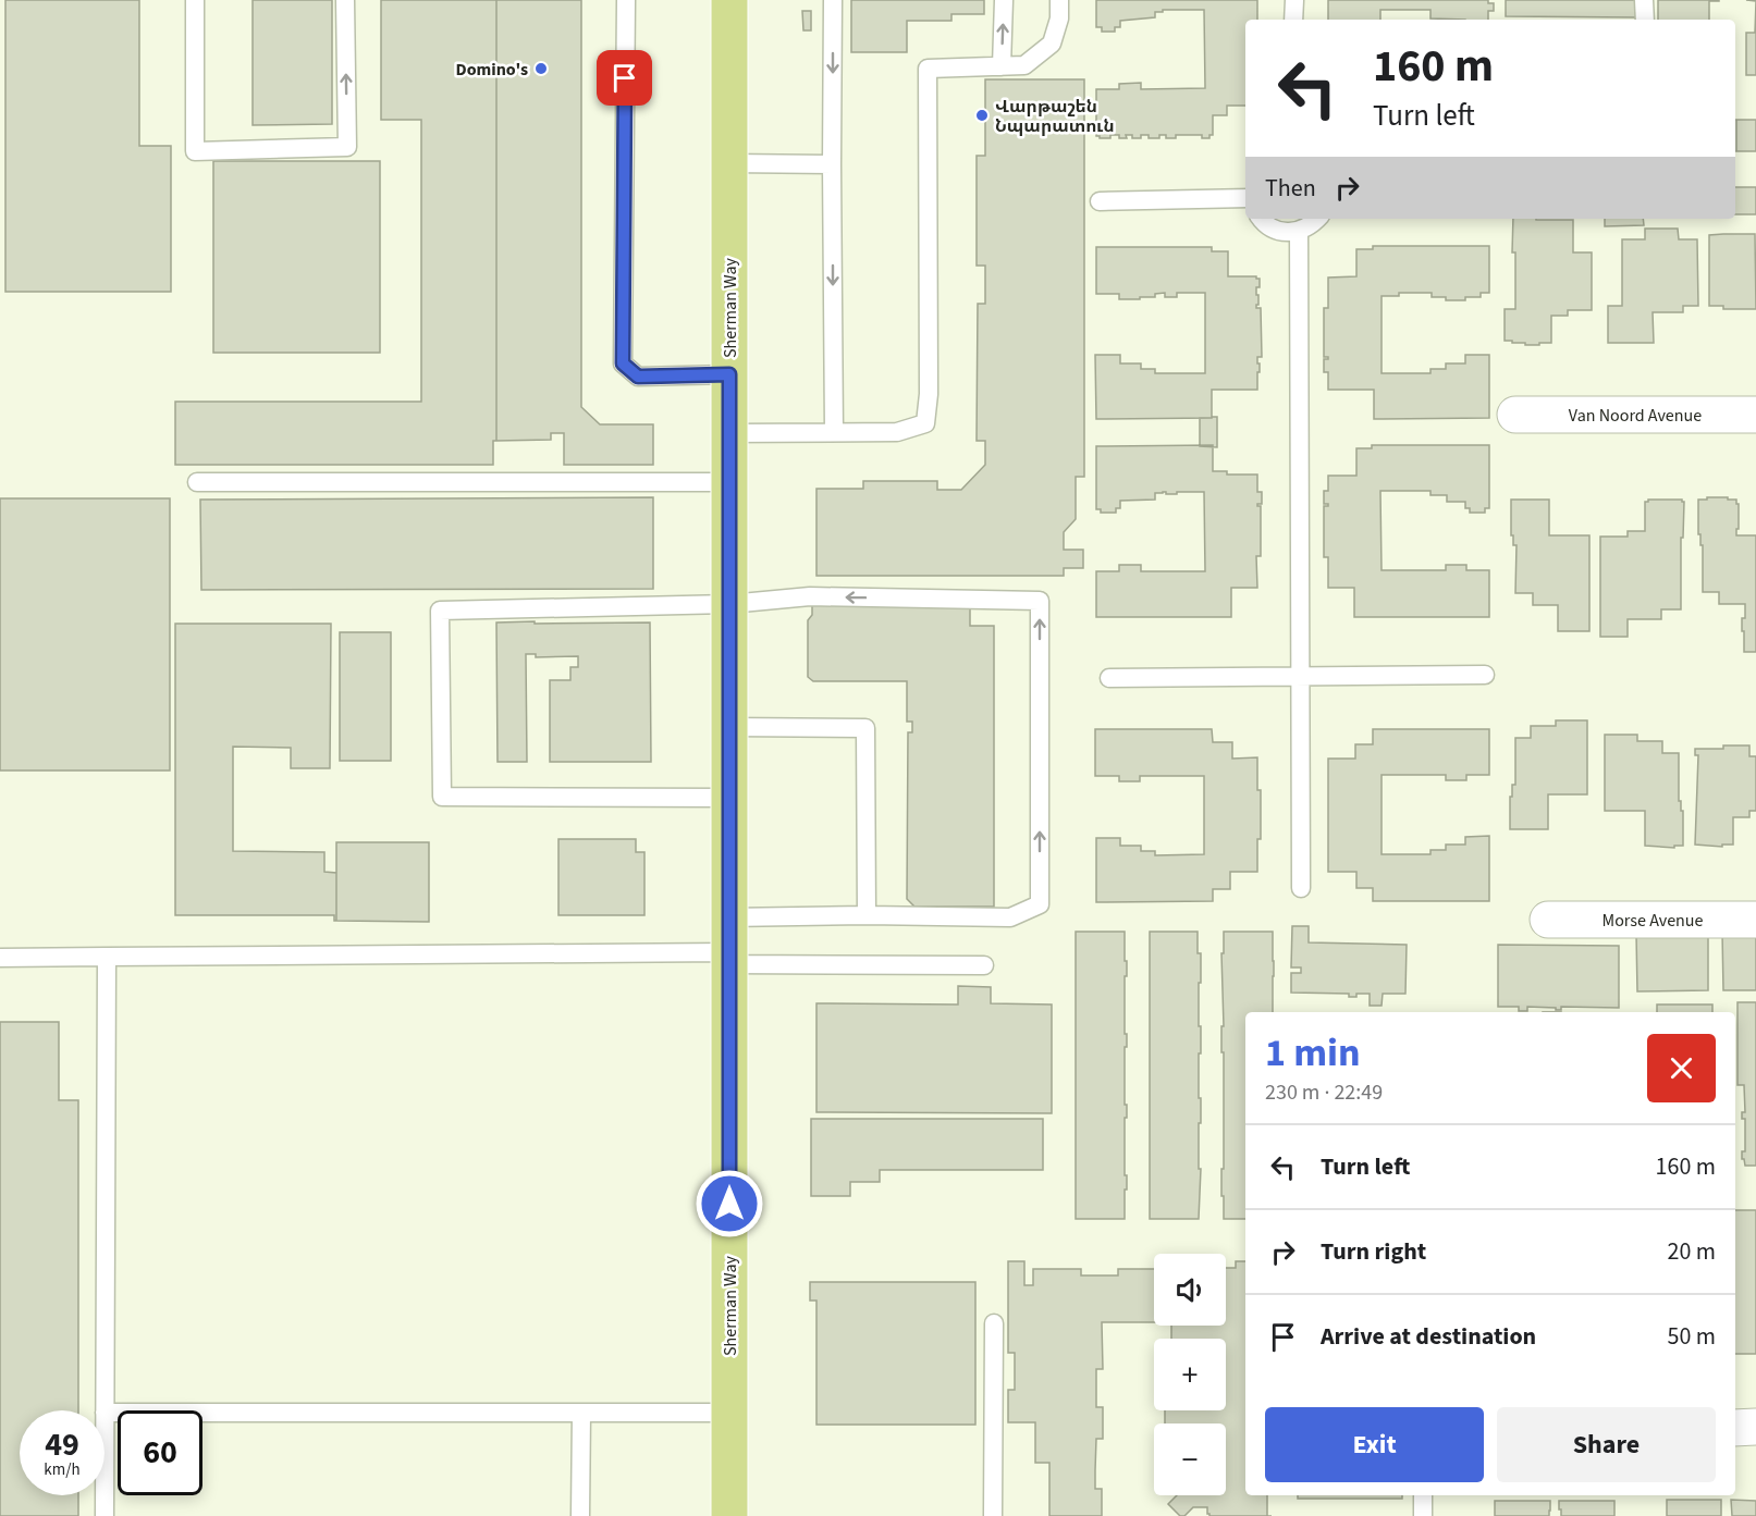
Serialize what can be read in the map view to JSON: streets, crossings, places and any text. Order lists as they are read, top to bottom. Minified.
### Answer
{"streets":{"main road":["Sherman Way"],"street":["Van Noord Avenue","Morse Avenue"]},"places":["Domino's","Վարթաշեն Նպարատուն"],"page":{"turn":["160 m","Turn left"],"then":"Then","heading":["1 min","230 m · 22:49"],"list":[{"name":"Turn left","value":"160 m"},{"name":"Turn right","value":"20 m"},{"name":"Arrive at destination","value":"50 m"}],"map_buttons":["+","−"],"buttons":["Exit","Share"],"speed":"49 km/h","limit":"60"}}
